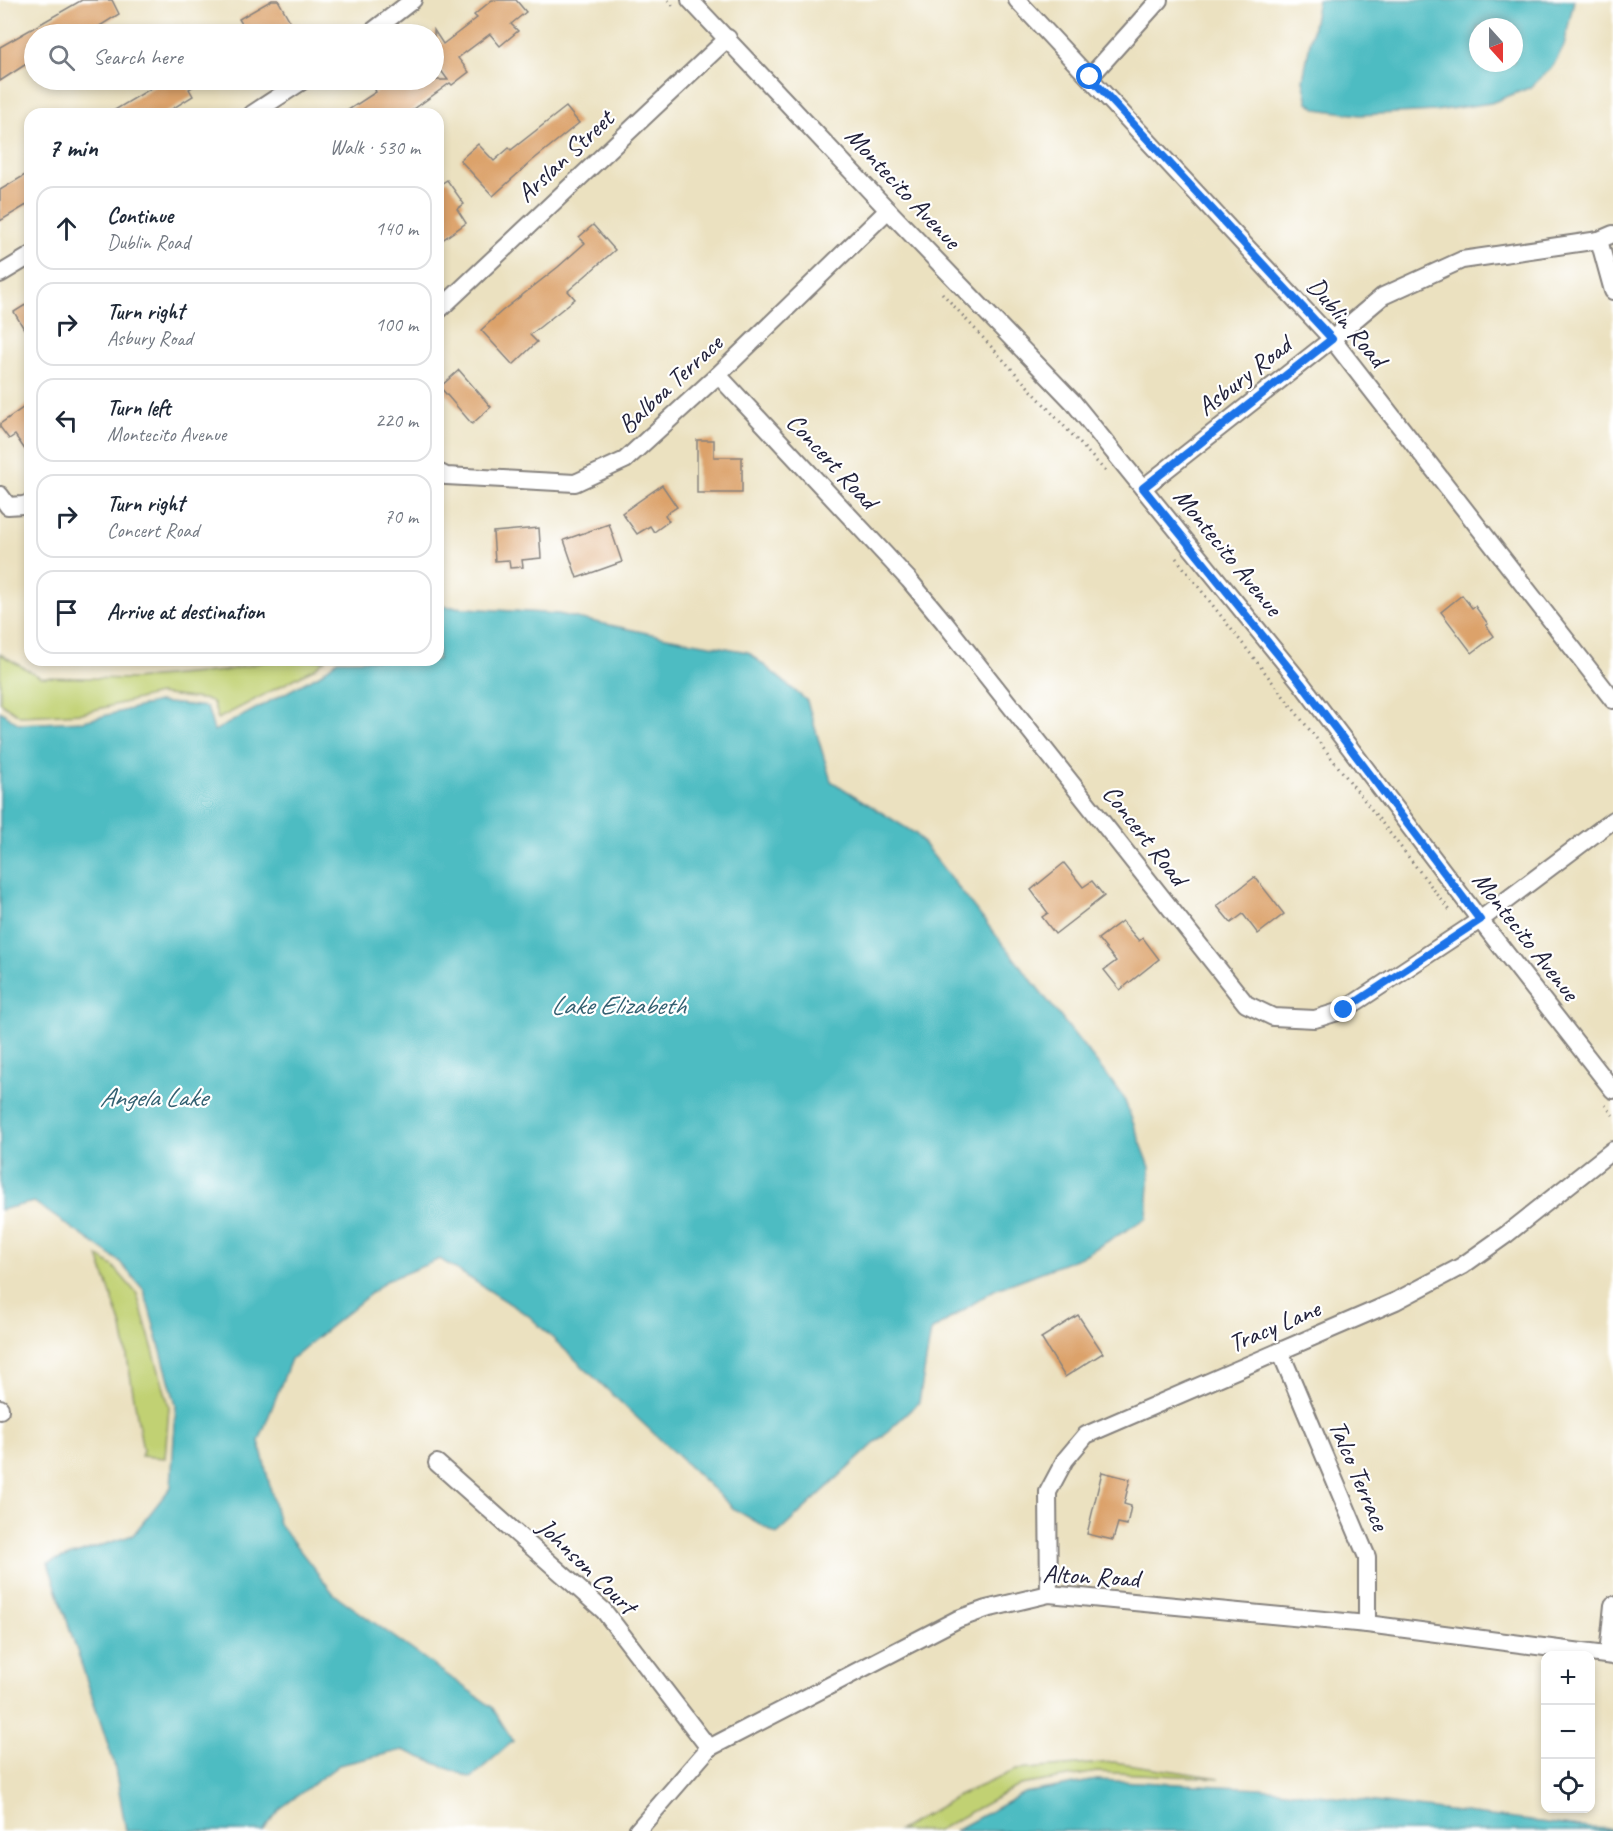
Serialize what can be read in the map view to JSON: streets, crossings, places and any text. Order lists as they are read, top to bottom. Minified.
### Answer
{"streets":{"street":["Arslan Street","Montecito Avenue","Dublin Road","Asbury Road","Balboa Terrace","Concert Road","Tracy Lane","Talco Terrace","Johnson Court","Alton Road"]},"crossings":[["Arslan Street","Montecito Avenue"],["Montecito Avenue","Asbury Road"],["Montecito Avenue","Balboa Terrace"],["Montecito Avenue","Concert Road"],["Dublin Road","Asbury Road"],["Balboa Terrace","Concert Road"],["Tracy Lane","Talco Terrace"],["Tracy Lane","Alton Road"],["Talco Terrace","Alton Road"],["Johnson Court","Alton Road"]],"water":["Lake Elizabeth","Angela Lake"],"north":"bottom","page":{"search":"Search here","heading":["7 min","Walk · 530 m"],"list":[["Continue","Dublin Road","140 m"],["Turn right","Asbury Road","100 m"],["Turn left","Montecito Avenue","220 m"],["Turn right","Concert Road","70 m"],"Arrive at destination"],"map_buttons":["+","−"]}}
